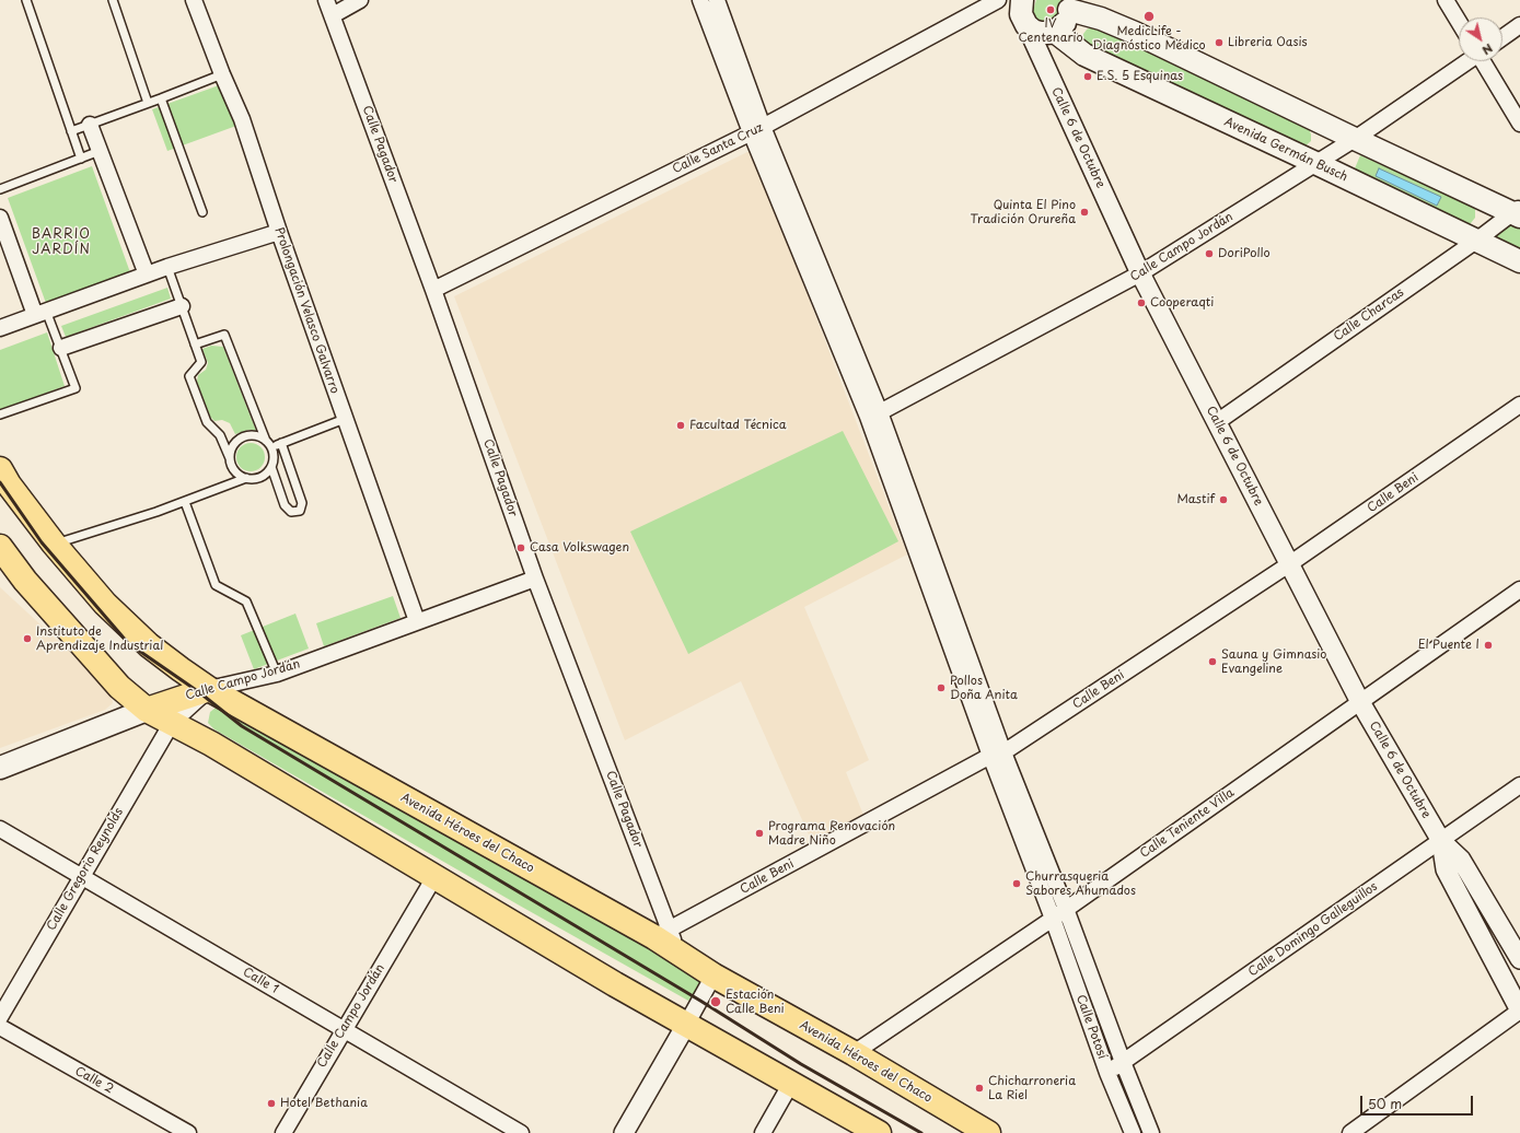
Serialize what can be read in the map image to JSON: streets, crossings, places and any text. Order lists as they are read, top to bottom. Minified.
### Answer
{"streets":{"main road":["Avenida Germán Busch","Calle Campo Jordán","Avenida Héroes del Chaco"],"street":["Calle 6 de Octubre","Calle Pagador","Calle Santa Cruz","Prolongación Velasco Galvarro","Calle Charcas","Calle Beni","Calle Teniente Villa","Calle Gregorio Reynolds","Calle Domingo Galleguillos","Calle 1","Calle Potosí","Calle 2"]},"crossings":[["Calle 6 de Octubre","Calle Campo Jordán"],["Calle 6 de Octubre","Calle Charcas"],["Calle 6 de Octubre","Calle Beni"],["Calle 6 de Octubre","Calle Teniente Villa"],["Calle 6 de Octubre","Calle Domingo Galleguillos"],["Calle Pagador","Calle Santa Cruz"],["Calle Pagador","Calle Campo Jordán"],["Calle Pagador","Calle Beni"],["Calle Pagador","Avenida Héroes del Chaco"],["Avenida Germán Busch","Calle Campo Jordán"],["Avenida Germán Busch","Calle Charcas"],["Calle Campo Jordán","Prolongación Velasco Galvarro"],["Calle Campo Jordán","Avenida Héroes del Chaco"],["Calle Campo Jordán","Calle Gregorio Reynolds"],["Calle Campo Jordán","Calle 1"],["Calle Beni","Avenida Héroes del Chaco"],["Calle Beni","Calle Potosí"],["Calle Teniente Villa","Avenida Héroes del Chaco"],["Calle Teniente Villa","Calle Potosí"],["Avenida Héroes del Chaco","Calle Gregorio Reynolds"],["Calle Gregorio Reynolds","Calle 1"],["Calle Domingo Galleguillos","Calle Potosí"]],"districts":["BARRIO JARDÍN"],"places":["IV Centenario","MedicLife - Diagnóstico Médico","Libreria Oasis","E.S. 5 Esquinas","Quinta El Pino Tradición Orureña","DoriPollo","Cooperaqti","Facultad Técnica","Mastif","Casa Volkswagen","Instituto de Aprendizaje Industrial","El Puente I","Sauna y Gimnasio Evangeline","Pollos Doña Anita","Programa Renovación Madre Niño","Churrasqueria Sabores Ahumados","Estación Calle Beni","Chicharroneria La Riel","Hotel Bethania"],"scale_bar":"50 m","north":"bottom right"}
